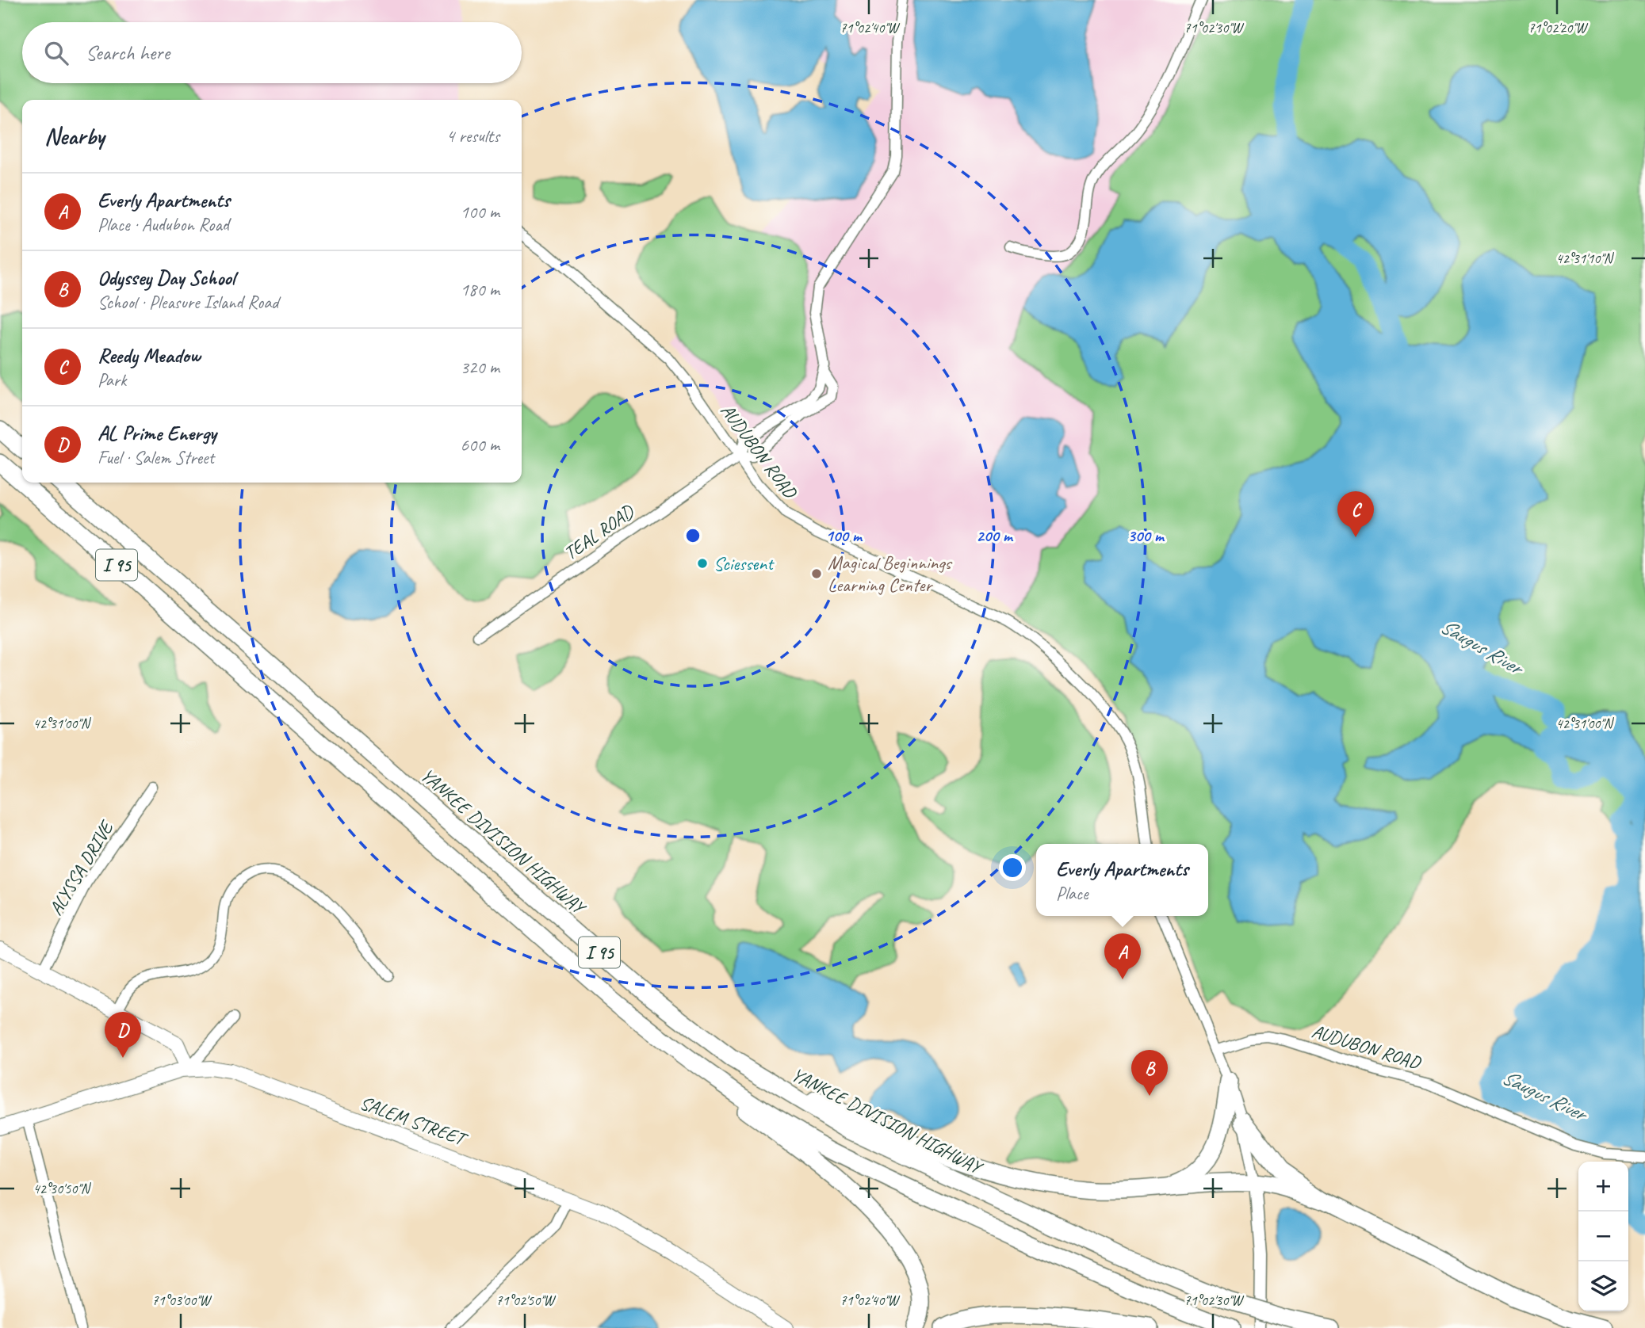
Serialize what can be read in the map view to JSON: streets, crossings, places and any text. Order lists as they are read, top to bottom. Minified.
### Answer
{"streets":{"highway":["I 95","YANKEE DIVISION HIGHWAY"],"main road":["SALEM STREET"],"street":["AUDUBON ROAD","TEAL ROAD","ALYSSA DRIVE"]},"crossings":[["AUDUBON ROAD","TEAL ROAD"]],"water":["Saugus River"],"places":["Sciessent","Magical Beginnings Learning Center"],"page":{"search":"Search here","heading":["Nearby","4 results"],"list":[{"mark":"A","name":"Everly Apartments","note":"Place · Audubon Road","value":"100 m"},{"mark":"B","name":"Odyssey Day School","note":"School · Pleasure Island Road","value":"180 m"},{"mark":"C","name":"Reedy Meadow","note":"Park","value":"320 m"},{"mark":"D","name":"AL Prime Energy","note":"Fuel · Salem Street","value":"600 m"}],"pins":["C","A","D","B"],"popup":["Everly Apartments","Place"],"map_buttons":["+","−"]},"coordinates":["71°02'40\"W","71°02'30\"W","71°02'20\"W","42°31'10\"N","42°31'00\"N","42°30'50\"N","71°03'00\"W","71°02'50\"W"],"rings":["100 m","200 m","300 m"]}
